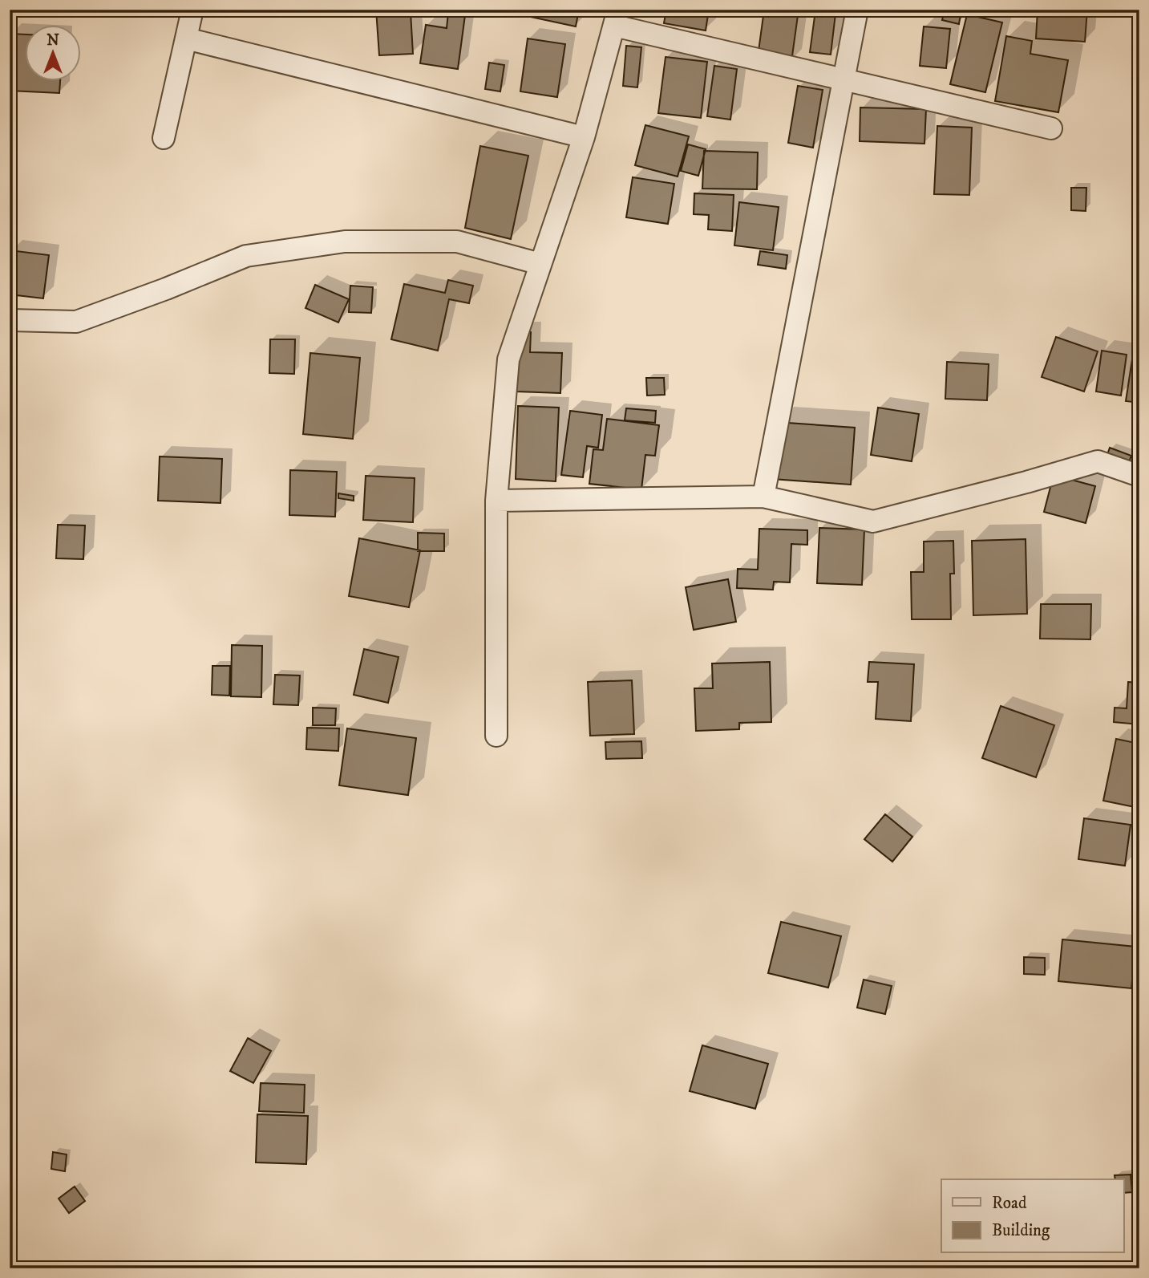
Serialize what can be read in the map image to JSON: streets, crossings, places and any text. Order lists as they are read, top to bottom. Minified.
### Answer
{"legend":["Road","Building"],"north":"top"}
